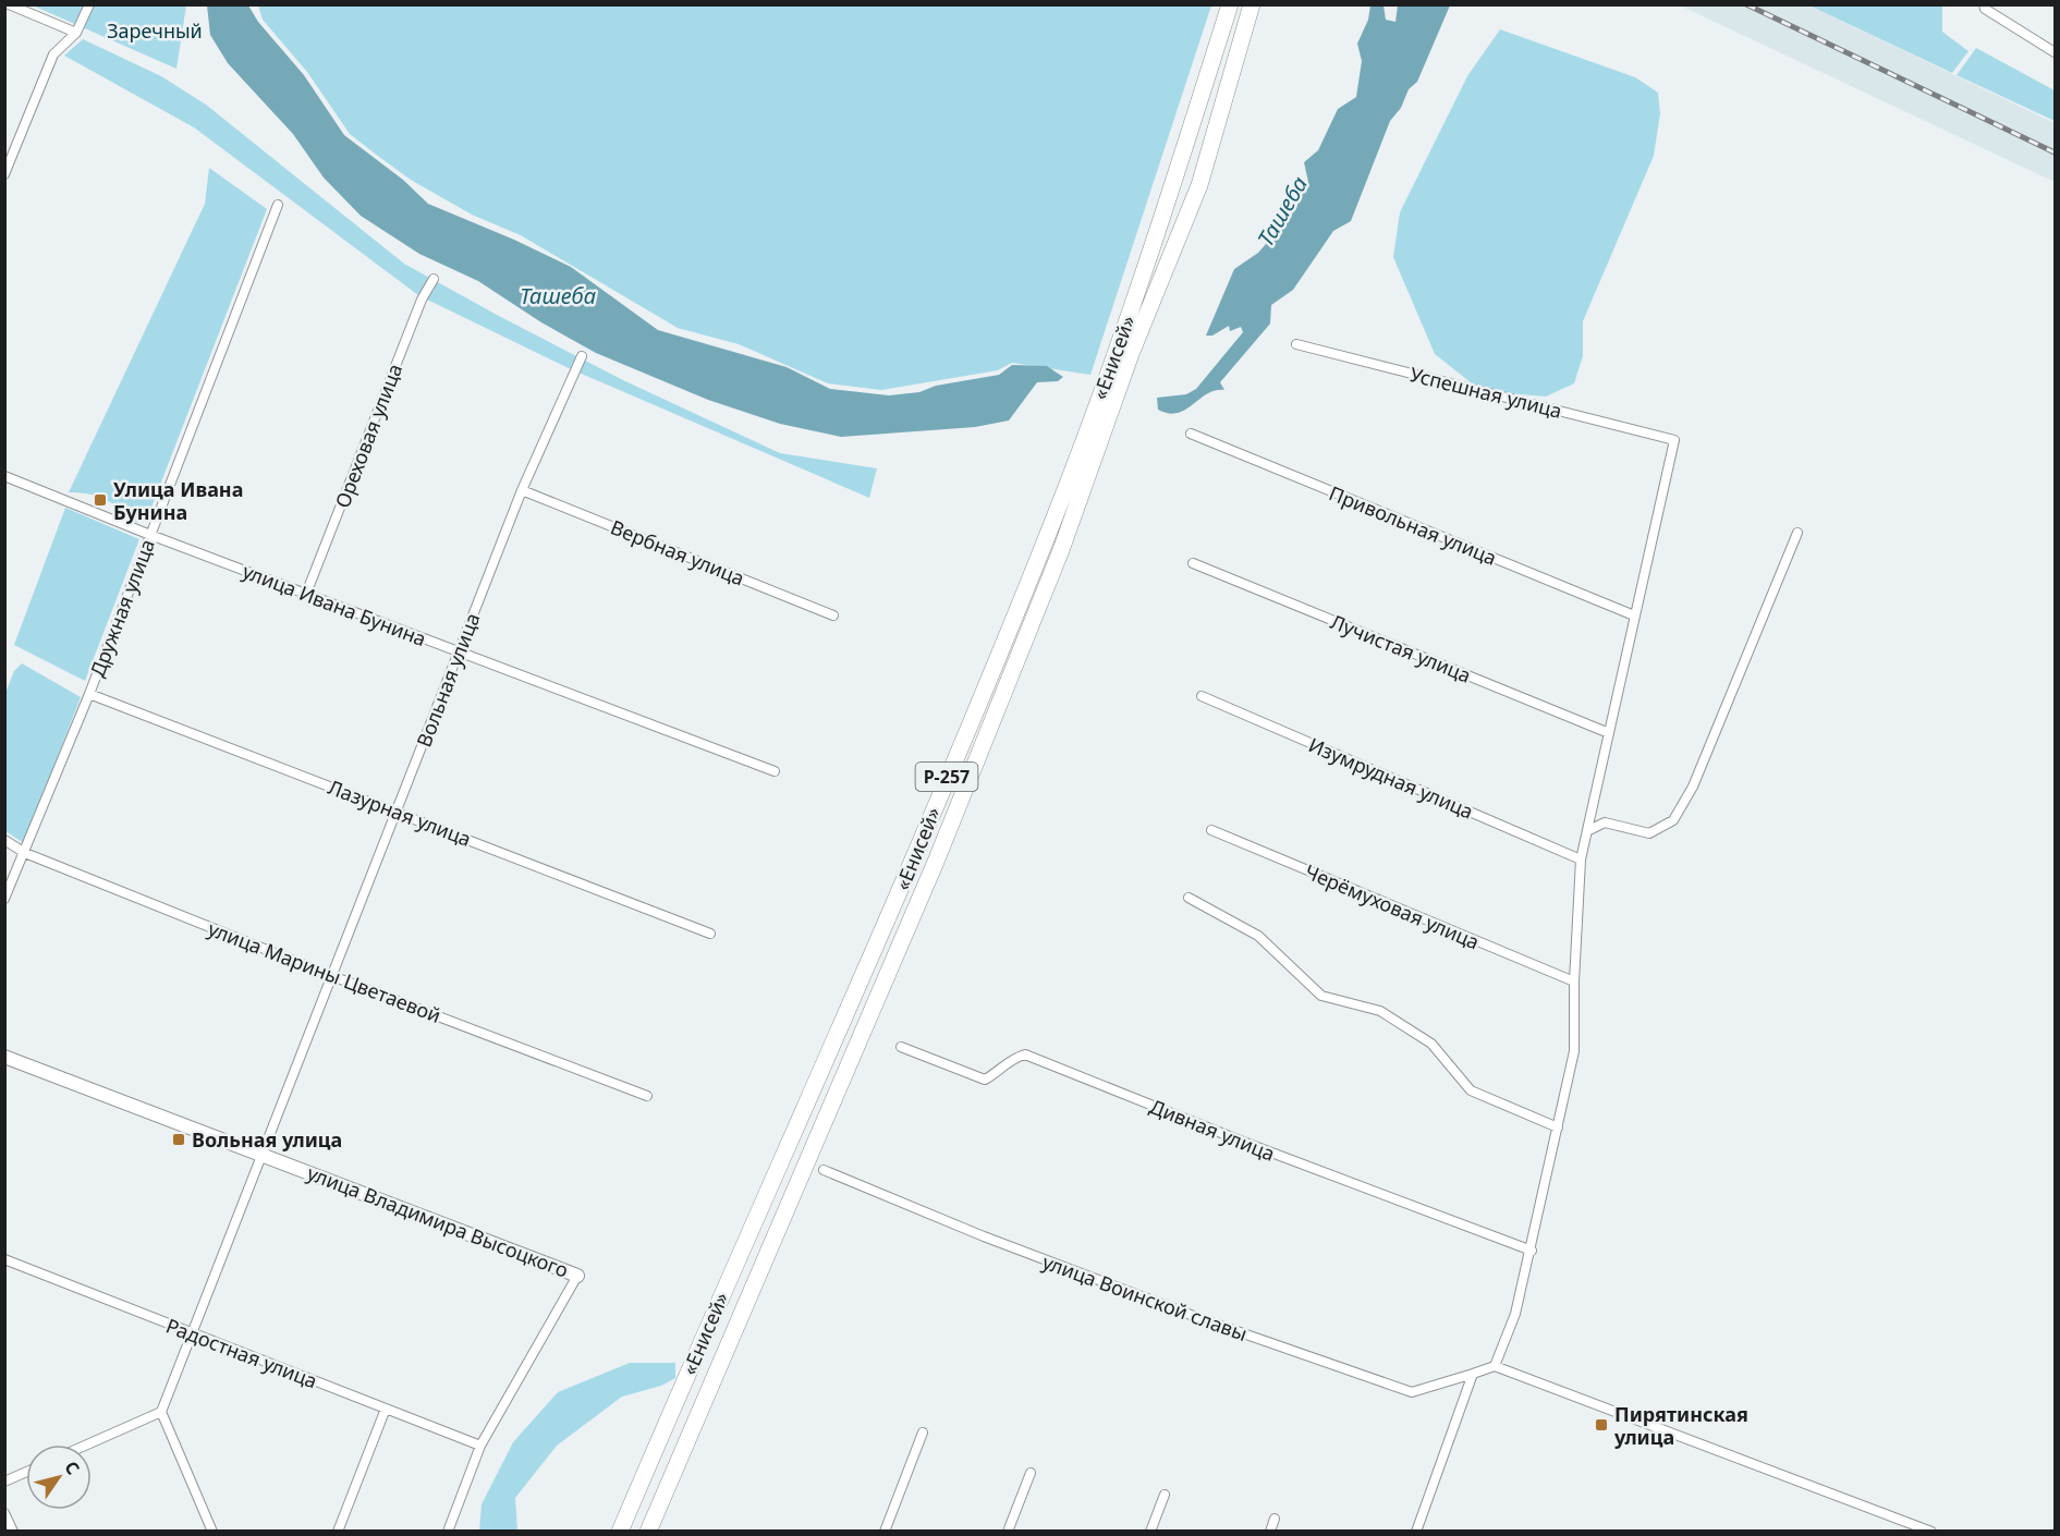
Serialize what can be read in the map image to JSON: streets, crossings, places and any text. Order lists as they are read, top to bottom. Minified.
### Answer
{"streets":{"highway":["«Енисей»","Р-257"],"street":["Успешная улица","Ореховая улица","Привольная улица","Вербная улица","улица Ивана Бунина","Дружная улица","Лучистая улица","Вольная улица","Изумрудная улица","Лазурная улица","Черёмуховая улица","улица Марины Цветаевой","Дивная улица","улица Владимира Высоцкого","улица Воинской славы","Радостная улица"]},"crossings":[["Успешная улица","Привольная улица"],["Ореховая улица","улица Ивана Бунина"],["Вербная улица","Вольная улица"],["улица Ивана Бунина","Дружная улица"],["улица Ивана Бунина","Вольная улица"],["Дружная улица","Лазурная улица"],["Дружная улица","улица Марины Цветаевой"],["Вольная улица","Лазурная улица"],["Вольная улица","улица Марины Цветаевой"],["Вольная улица","улица Владимира Высоцкого"],["Вольная улица","Радостная улица"]],"water":["Ташеба"],"parks":["Заречный"],"places":{"transit":["Улица Ивана Бунина","Вольная улица","Пирятинская улица"]},"north":"top right"}
